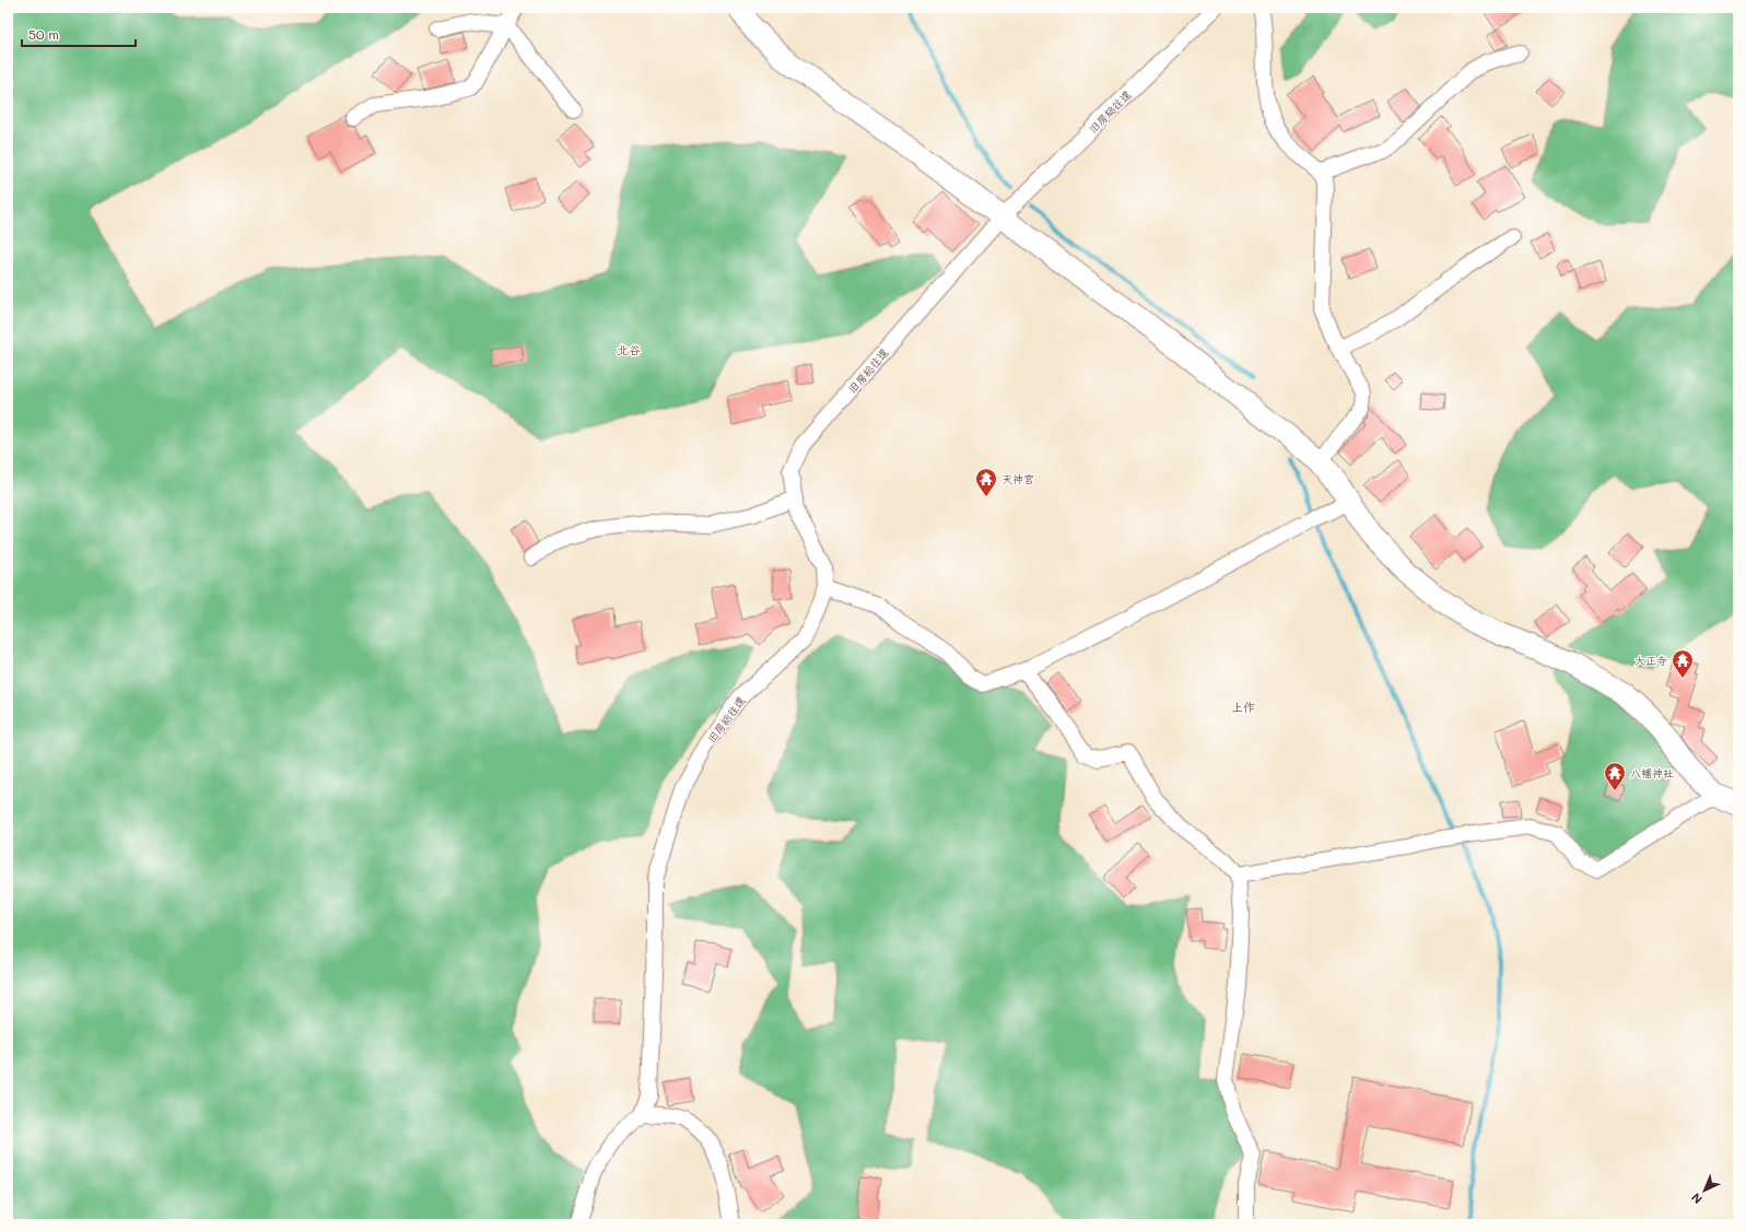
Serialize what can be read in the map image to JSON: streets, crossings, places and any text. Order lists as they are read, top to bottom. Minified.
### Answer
{"streets":{"street":["旧房総往還"]},"districts":["北谷","上作"],"places":{"temple":["天神宮","大正寺","八幡神社"]},"scale_bar":"50 m","north":"bottom left"}
